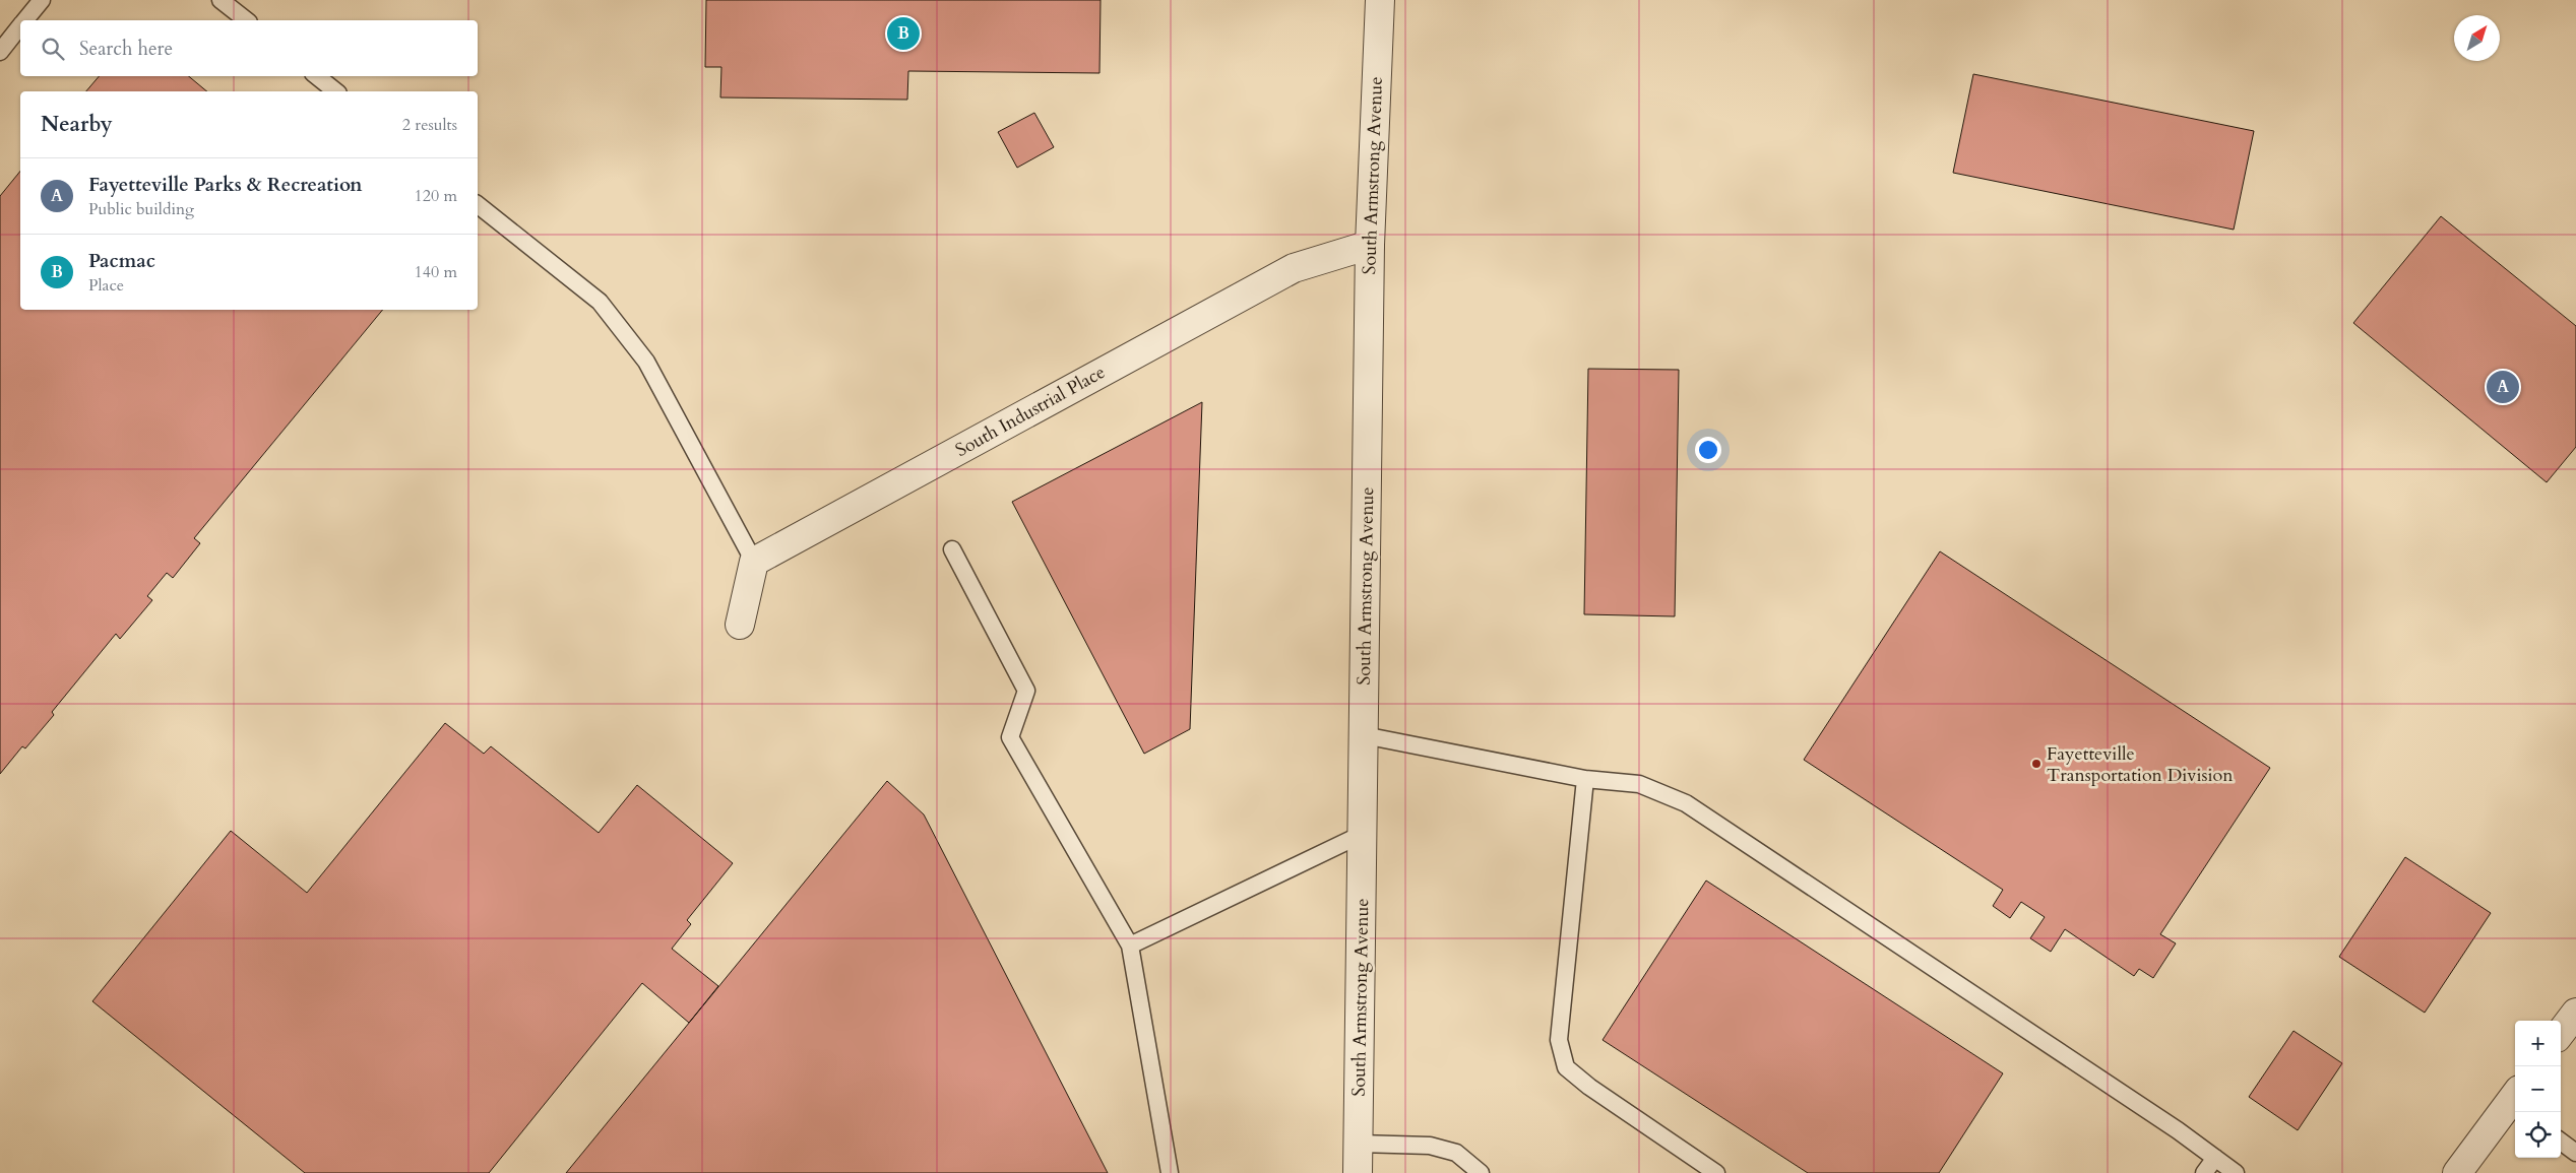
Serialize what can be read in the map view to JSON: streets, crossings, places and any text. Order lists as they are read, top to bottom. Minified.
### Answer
{"streets":{"street":["South Armstrong Avenue","South Industrial Place"]},"crossings":[["South Armstrong Avenue","South Industrial Place"]],"places":["Fayetteville Transportation Division"],"north":"top right","page":{"pins":["B","A"],"search":"Search here","heading":["Nearby","2 results"],"list":[{"mark":"A","name":"Fayetteville Parks & Recreation","note":"Public building","value":"120 m"},{"mark":"B","name":"Pacmac","note":"Place","value":"140 m"}],"map_buttons":["+","−"]}}
